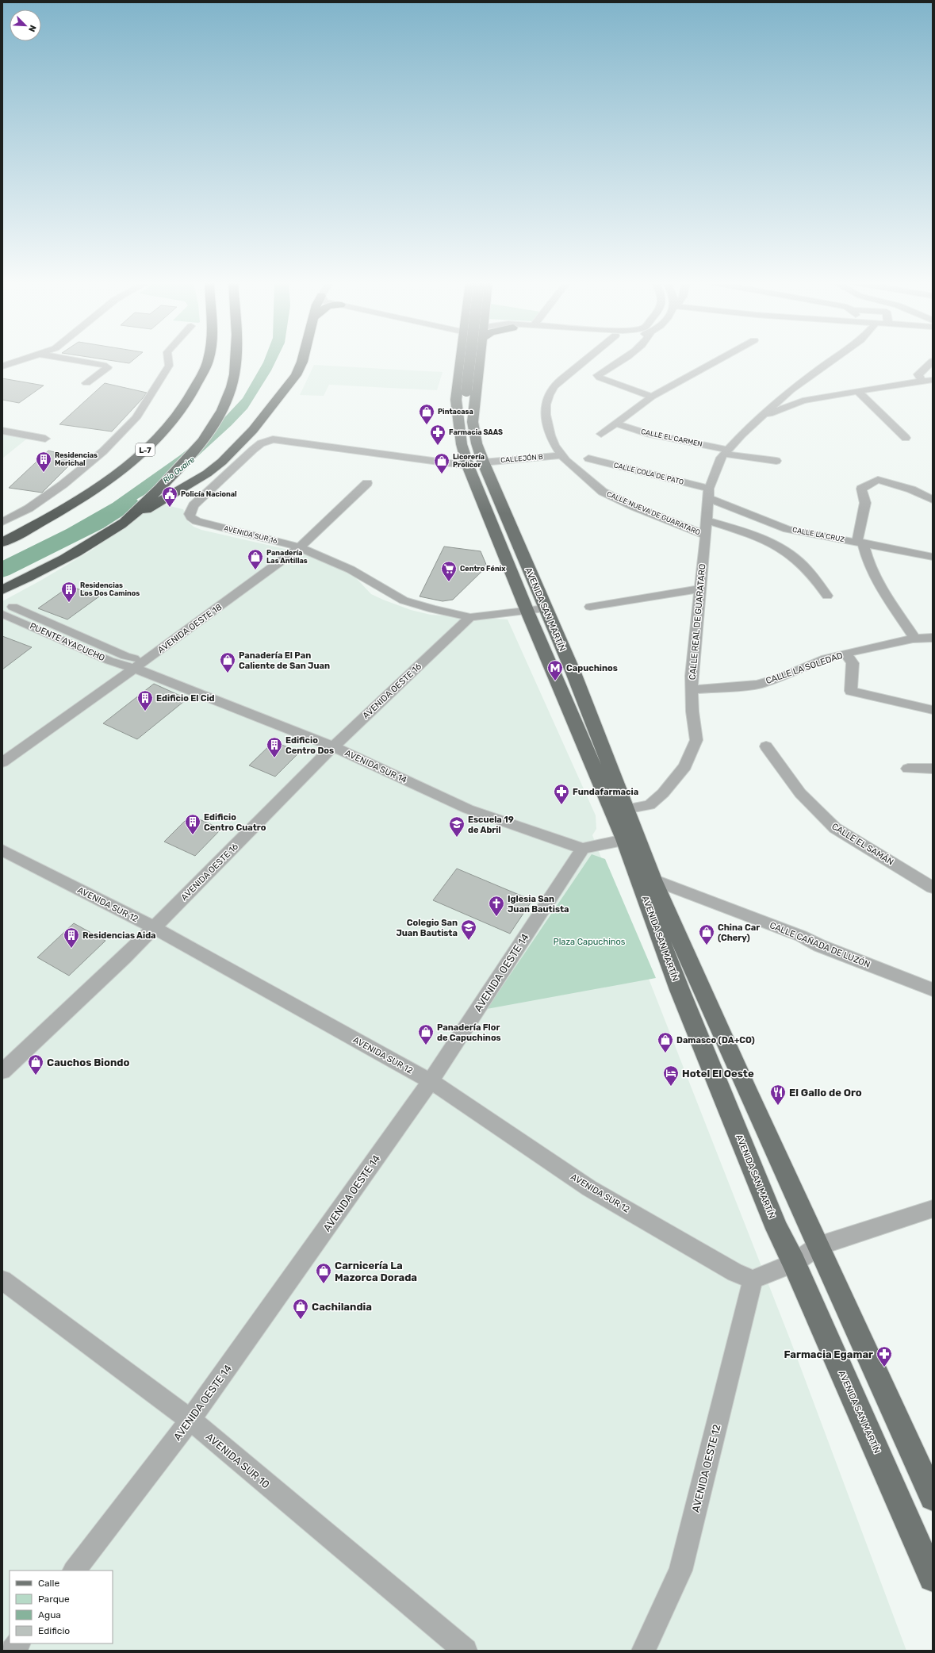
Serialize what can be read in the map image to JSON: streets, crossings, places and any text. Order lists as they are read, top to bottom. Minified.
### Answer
{"streets":{"highway":["L-7"],"main road":["AVENIDA SAN MARTÍN"],"street":["CALLE EL CARMEN","CALLEJÓN B","CALLE COLA DE PATO","CALLE NUEVA DE GUARATARO","AVENIDA SUR 16","CALLE LA CRUZ","CALLE REAL DE GUARATARO","AVENIDA OESTE 18","PUENTE AYACUCHO","CALLE LA SOLEDAD","AVENIDA OESTE 16","AVENIDA SUR 14","CALLE EL SAMÁN","AVENIDA SUR 12","CALLE CAÑADA DE LUZÓN","AVENIDA OESTE 14","AVENIDA SUR 10","AVENIDA OESTE 12"]},"crossings":[["CALLE EL CARMEN","CALLE REAL DE GUARATARO"],["CALLEJÓN B","CALLE NUEVA DE GUARATARO"],["CALLEJÓN B","AVENIDA SAN MARTÍN"],["CALLE COLA DE PATO","CALLE LA CRUZ"],["CALLE COLA DE PATO","CALLE REAL DE GUARATARO"],["CALLE NUEVA DE GUARATARO","CALLE REAL DE GUARATARO"],["AVENIDA SUR 16","AVENIDA SAN MARTÍN"],["AVENIDA SUR 16","AVENIDA OESTE 18"],["AVENIDA SUR 16","AVENIDA OESTE 16"],["CALLE LA CRUZ","CALLE REAL DE GUARATARO"],["AVENIDA SAN MARTÍN","CALLE REAL DE GUARATARO"],["AVENIDA SAN MARTÍN","CALLE CAÑADA DE LUZÓN"],["CALLE REAL DE GUARATARO","CALLE LA SOLEDAD"],["AVENIDA OESTE 18","PUENTE AYACUCHO"],["AVENIDA OESTE 18","AVENIDA SUR 14"],["PUENTE AYACUCHO","AVENIDA SUR 14"],["AVENIDA OESTE 16","AVENIDA SUR 14"],["AVENIDA OESTE 16","AVENIDA SUR 12"],["AVENIDA SUR 14","AVENIDA OESTE 14"],["AVENIDA SUR 12","AVENIDA OESTE 14"],["AVENIDA SUR 12","AVENIDA OESTE 12"],["AVENIDA OESTE 14","AVENIDA SUR 10"]],"water":["Río Guaire"],"parks":["Plaza Capuchinos"],"places":{"shop":["Pintacasa","Licorería Prolicor","Panadería Las Antillas","Panadería El Pan Caliente de San Juan","China Car (Chery)","Panadería Flor de Capuchinos","Damasco (DA+CO)","Cauchos Biondo","Carnicería La Mazorca Dorada","Cachilandia"],"pharmacy":["Farmacia SAAS","Fundafarmacia","Farmacia Egamar"],"building":["Residencias Morichal","Residencias Los Dos Caminos","Edificio El Cid","Edificio Centro Dos","Edificio Centro Cuatro","Residencias Aida"],"public building":["Policía Nacional"],"supermarket":["Centro Fénix"],"metro station":["Capuchinos"],"school or university":["Escuela 19 de Abril","Colegio San Juan Bautista"],"church":["Iglesia San Juan Bautista"],"hotel":["Hotel El Oeste"],"restaurant":["El Gallo de Oro"]},"legend":["Calle","Parque","Agua","Edificio"],"north":"bottom right"}
